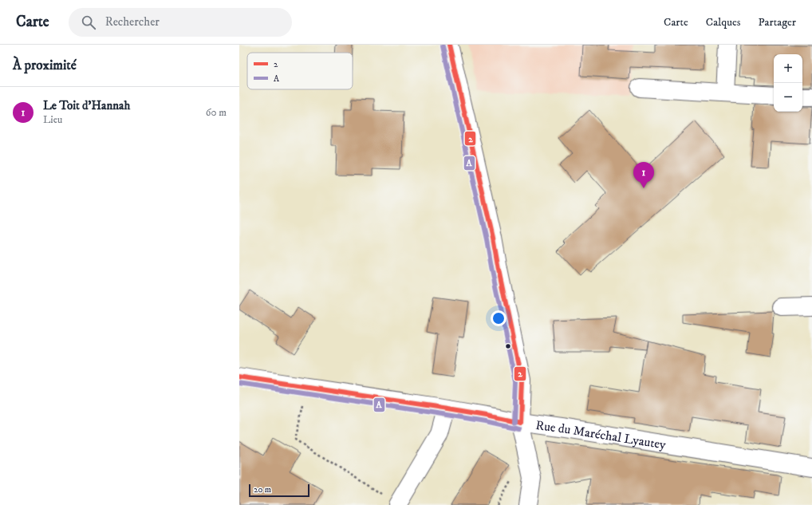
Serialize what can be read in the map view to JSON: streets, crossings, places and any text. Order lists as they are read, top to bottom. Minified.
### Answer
{"streets":{"street":["Rue du Maréchal Lyautey"]},"lines":["transit line 2","transit line A"],"legend":["2","A"],"scale_bar":"20 m","page":{"header":"Carte","search":"Rechercher","nav":["Carte","Calques","Partager"],"heading":"À proximité","map_buttons":["+","−"],"list":[{"mark":"1","name":"Le Toit d'Hannah","note":"Lieu","value":"60 m"}],"pins":"1","scale":"20 m"}}
